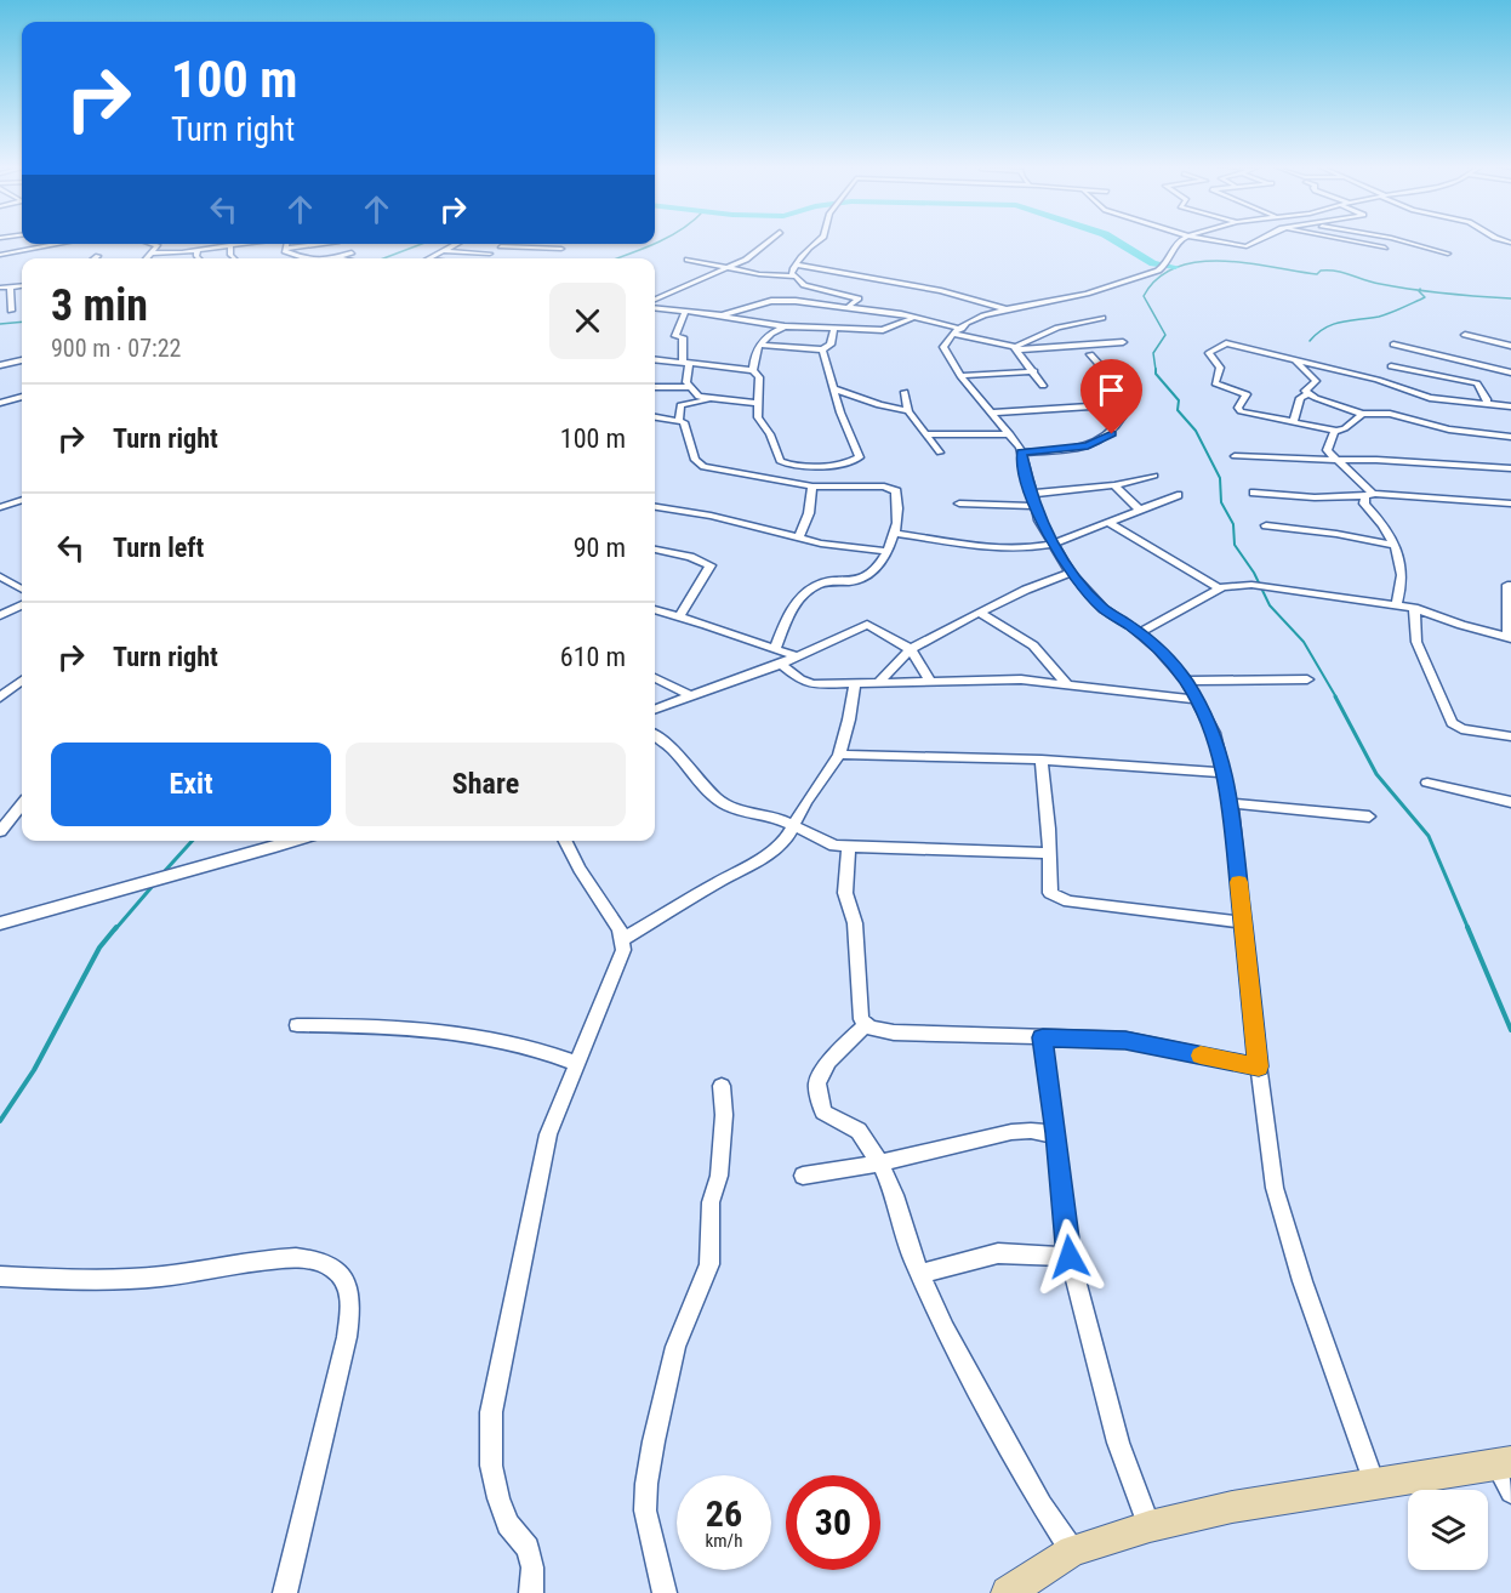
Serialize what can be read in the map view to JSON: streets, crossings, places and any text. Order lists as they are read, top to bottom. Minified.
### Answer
{"page":{"turn":["100 m","Turn right"],"heading":["3 min","900 m · 07:22"],"list":[{"name":"Turn right","value":"100 m"},{"name":"Turn left","value":"90 m"},{"name":"Turn right","value":"610 m"}],"buttons":["Exit","Share"],"speed":"26 km/h","limit":"30"}}
